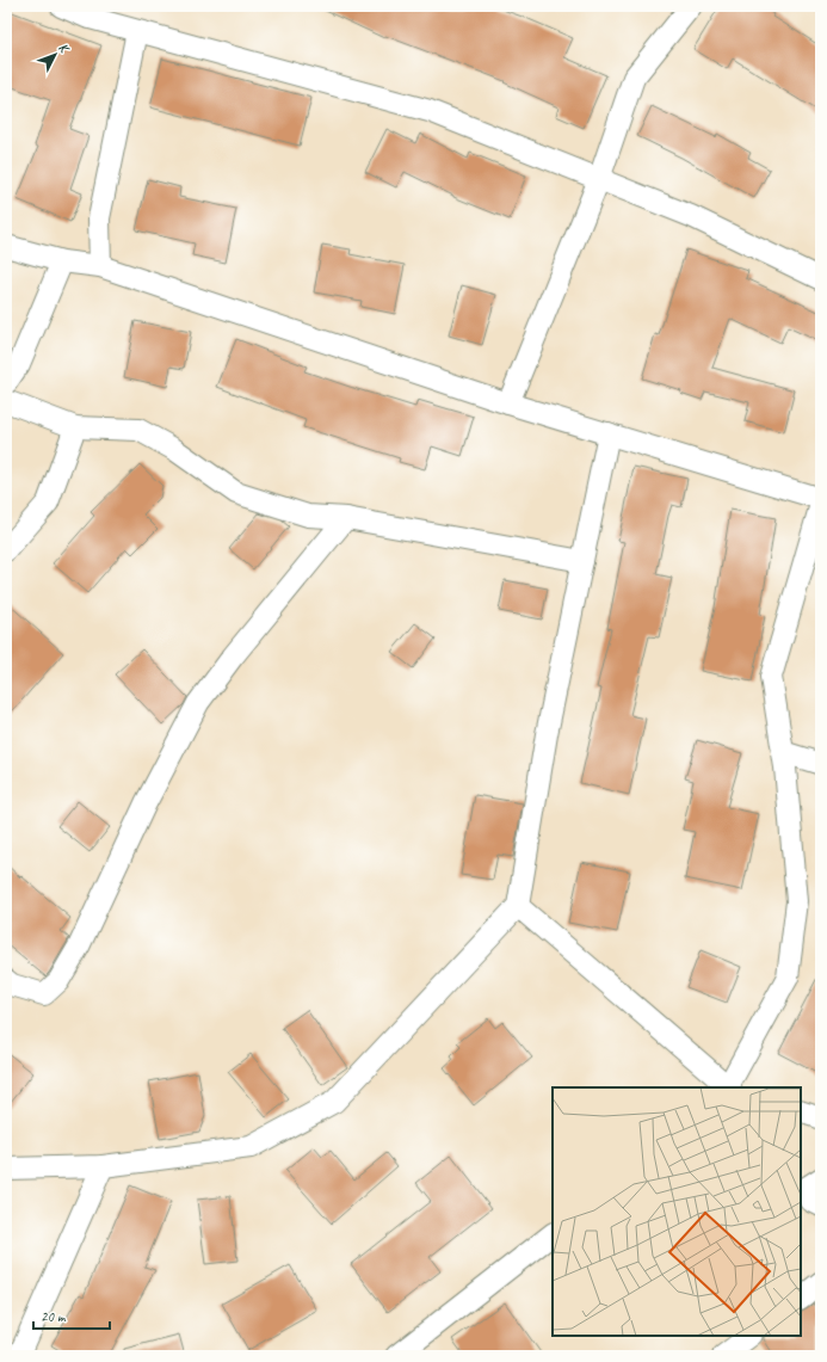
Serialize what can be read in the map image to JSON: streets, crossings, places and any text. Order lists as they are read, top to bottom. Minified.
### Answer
{"scale_bar":"20 m","north":"top right"}
